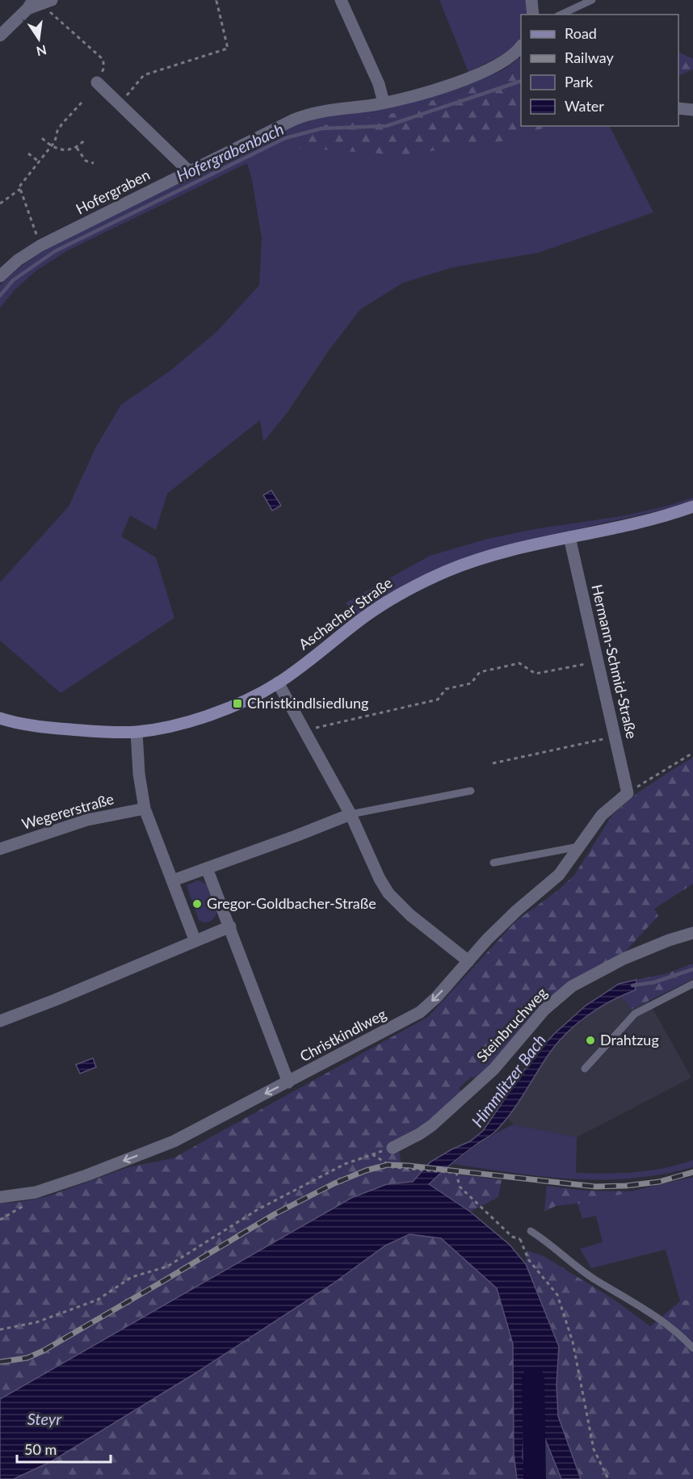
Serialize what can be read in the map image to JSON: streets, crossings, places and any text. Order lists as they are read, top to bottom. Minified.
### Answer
{"streets":{"street":["Hofergraben","Aschacher Straße","Hermann-Schmid-Straße","Wegererstraße","Steinbruchweg","Christkindlweg"]},"crossings":[["Aschacher Straße","Hermann-Schmid-Straße"],["Hermann-Schmid-Straße","Christkindlweg"]],"one_way":["Christkindlweg"],"water":["Hofergrabenbach","Himmlitzer Bach","Steyr"],"places":{"transit":["Christkindlsiedlung"],"other":["Gregor-Goldbacher-Straße","Drahtzug"]},"legend":["Road","Railway","Park","Water"],"scale_bar":"50 m","north":"bottom"}
